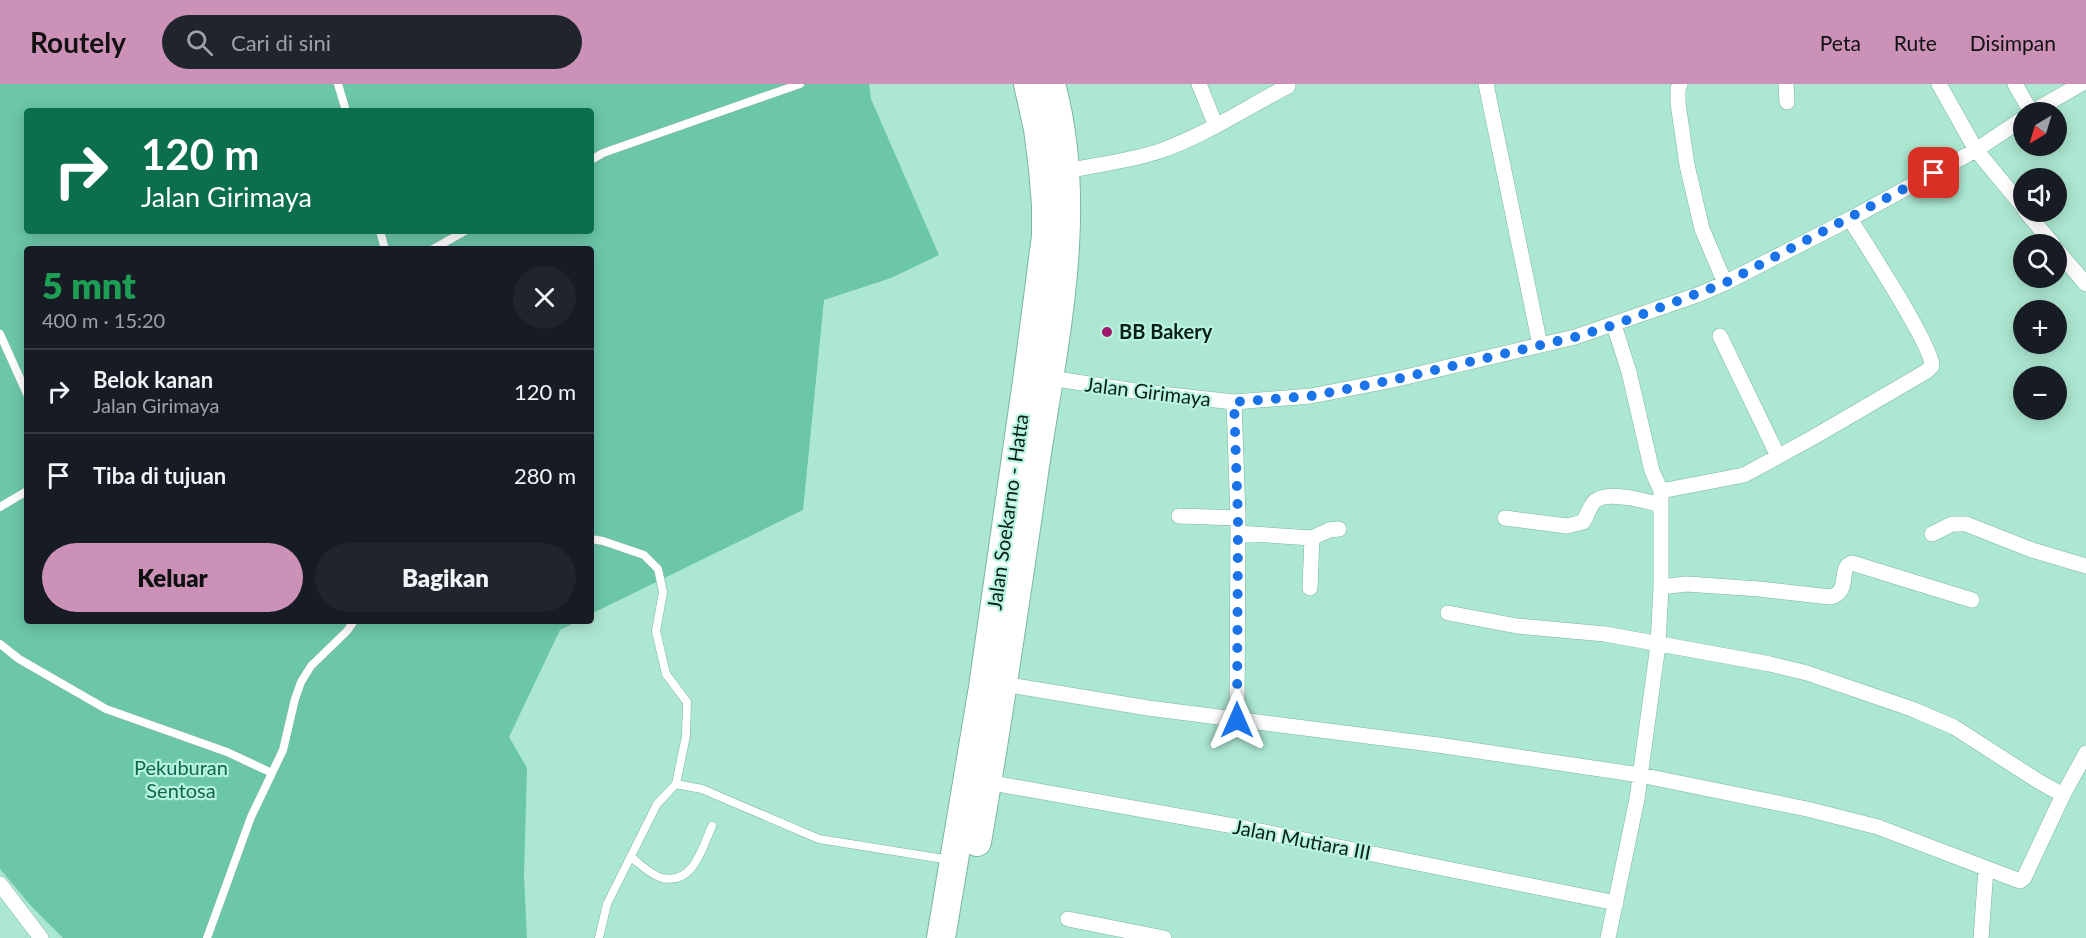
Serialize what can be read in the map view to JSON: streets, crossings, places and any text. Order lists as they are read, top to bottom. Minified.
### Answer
{"streets":{"highway":["Jalan Soekarno - Hatta"],"street":["Jalan Girimaya","Jalan Mutiara III"]},"crossings":[["Jalan Girimaya","Jalan Soekarno - Hatta"],["Jalan Soekarno - Hatta","Jalan Mutiara III"]],"parks":["Pekuburan Sentosa"],"places":["BB Bakery"],"north":"bottom left","page":{"header":"Routely","search":"Cari di sini","nav":["Peta","Rute","Disimpan"],"map_buttons":["+","−"],"turn":["120 m","Jalan Girimaya"],"heading":["5 mnt","400 m · 15:20"],"list":[{"name":"Belok kanan","note":"Jalan Girimaya","value":"120 m"},{"name":"Tiba di tujuan","value":"280 m"}],"buttons":["Keluar","Bagikan"]}}
